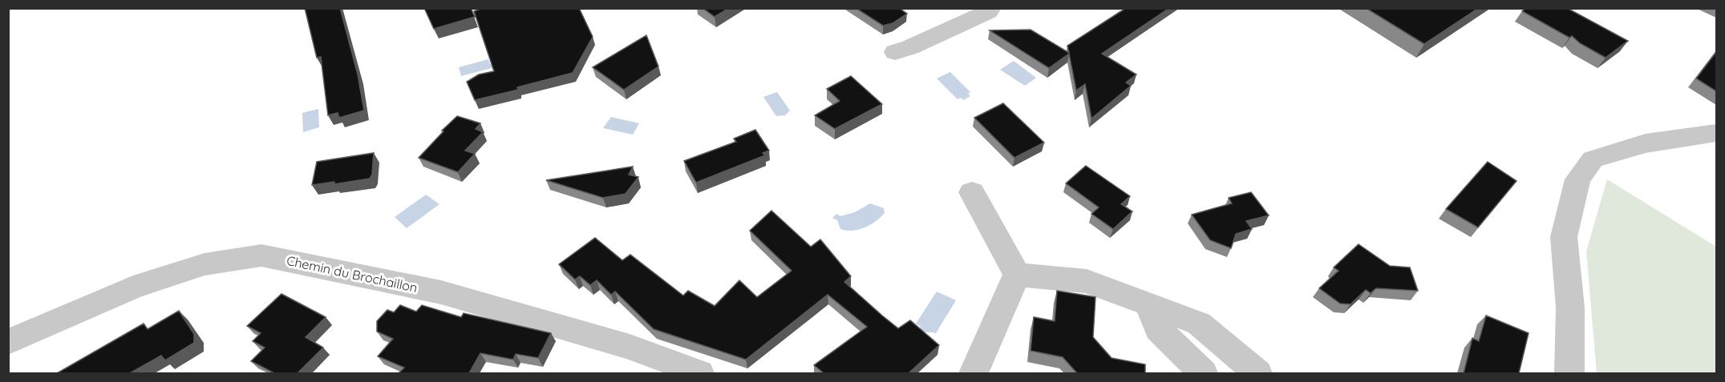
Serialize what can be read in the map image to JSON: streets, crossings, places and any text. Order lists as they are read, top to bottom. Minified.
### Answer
{"streets":{"street":["Chemin du Brochaillon"]}}
